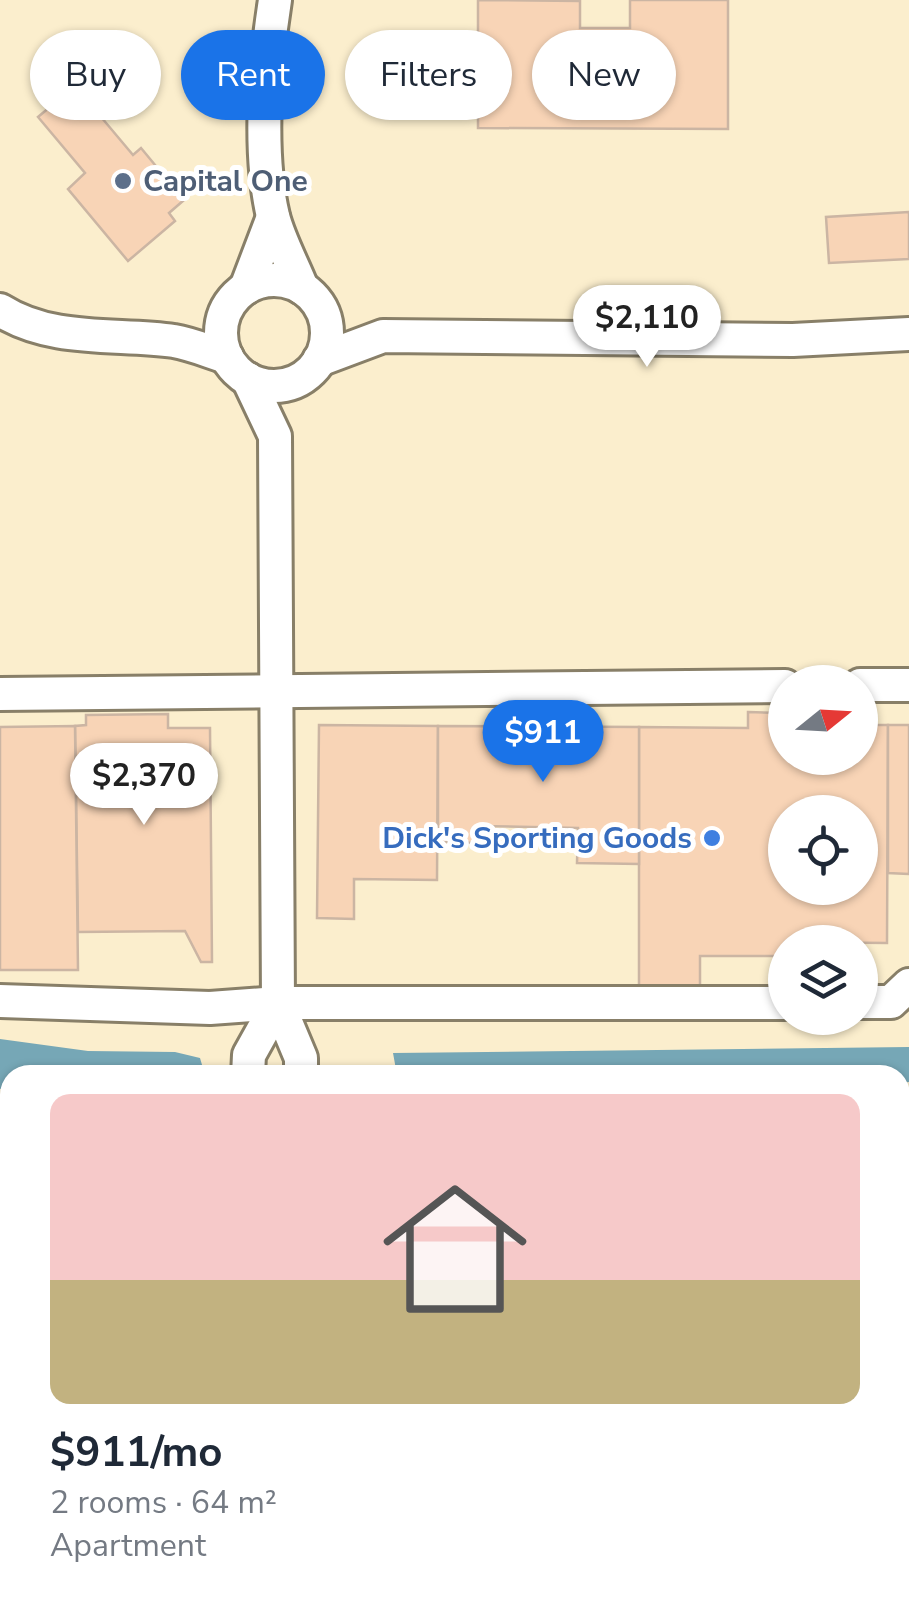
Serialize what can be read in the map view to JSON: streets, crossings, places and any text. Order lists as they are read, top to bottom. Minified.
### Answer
{"places":["Capital One","Dick's Sporting Goods"],"north":"right","page":{"chip":["Buy","Rent","Filters","New"],"price":["$2,110","$911","$2,370"],"list":[{"name":"$911/mo","note":"2 rooms · 64 m² · Apartment"}]}}
